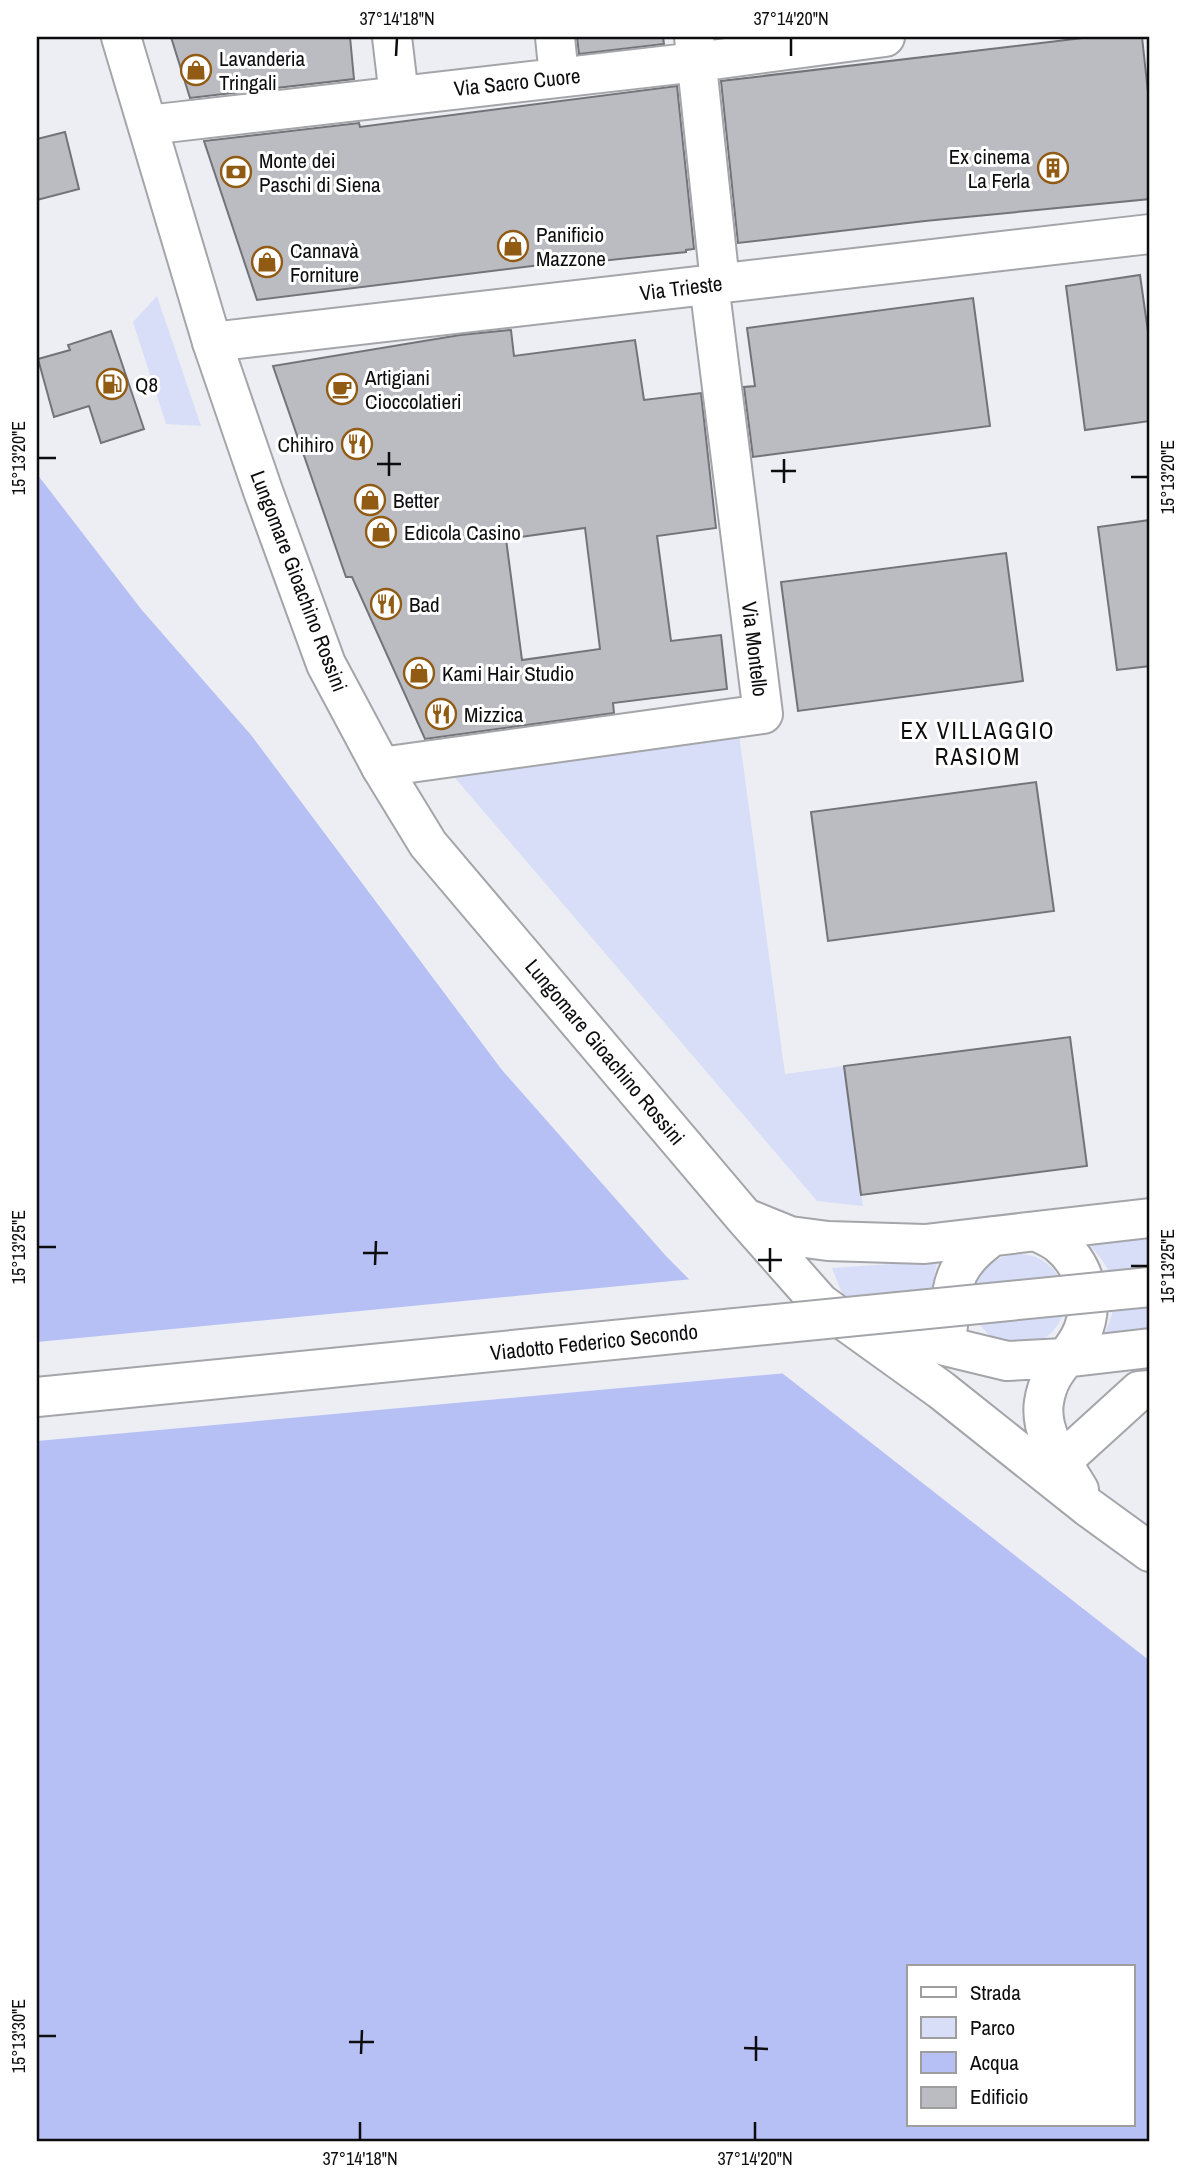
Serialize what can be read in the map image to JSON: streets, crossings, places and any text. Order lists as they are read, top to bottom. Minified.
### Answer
{"streets":{"street":["Via Sacro Cuore","Via Trieste","Lungomare Gioachino Rossini","Via Montello","Viadotto Federico Secondo"]},"crossings":[["Via Sacro Cuore","Lungomare Gioachino Rossini"],["Via Sacro Cuore","Via Montello"],["Via Trieste","Lungomare Gioachino Rossini"],["Via Trieste","Via Montello"],["Lungomare Gioachino Rossini","Via Montello"]],"districts":["EX VILLAGGIO RASIOM"],"places":{"shop":["Lavanderia Tringali","Panificio Mazzone","Cannavà Forniture","Better","Edicola Casino","Kami Hair Studio"],"building":["Ex cinema La Ferla"],"bank":["Monte dei Paschi di Siena"],"fuel station":["Q8"],"cafe":["Artigiani Cioccolatieri"],"restaurant":["Chihiro","Bad","Mizzica"]},"legend":["Strada","Parco","Acqua","Edificio"],"coordinates":["37°14'18\"N","37°14'20\"N","15°13'20\"E","15°13'25\"E","15°13'30\"E"]}
